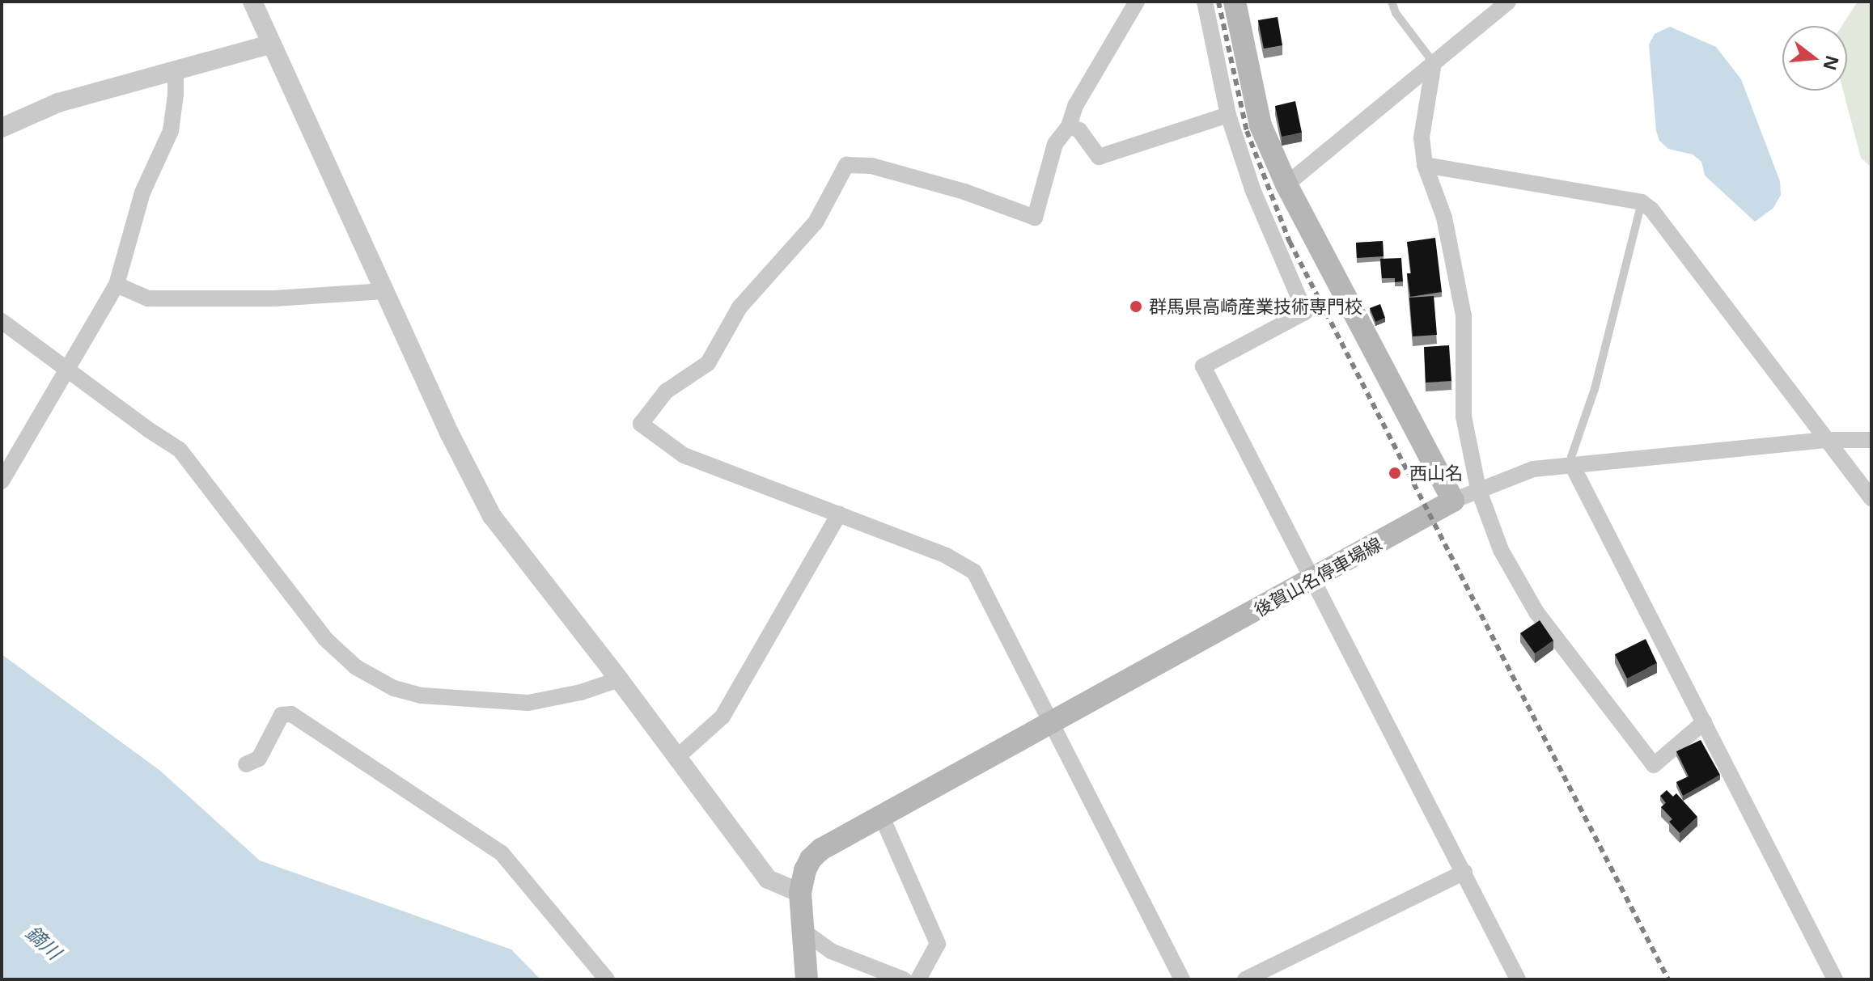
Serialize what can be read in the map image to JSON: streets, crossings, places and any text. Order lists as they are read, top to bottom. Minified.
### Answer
{"streets":{"main road":["後賀山名停車場線"]},"water":["鏑川"],"places":["群馬県高崎産業技術専門校","西山名"],"north":"right"}
